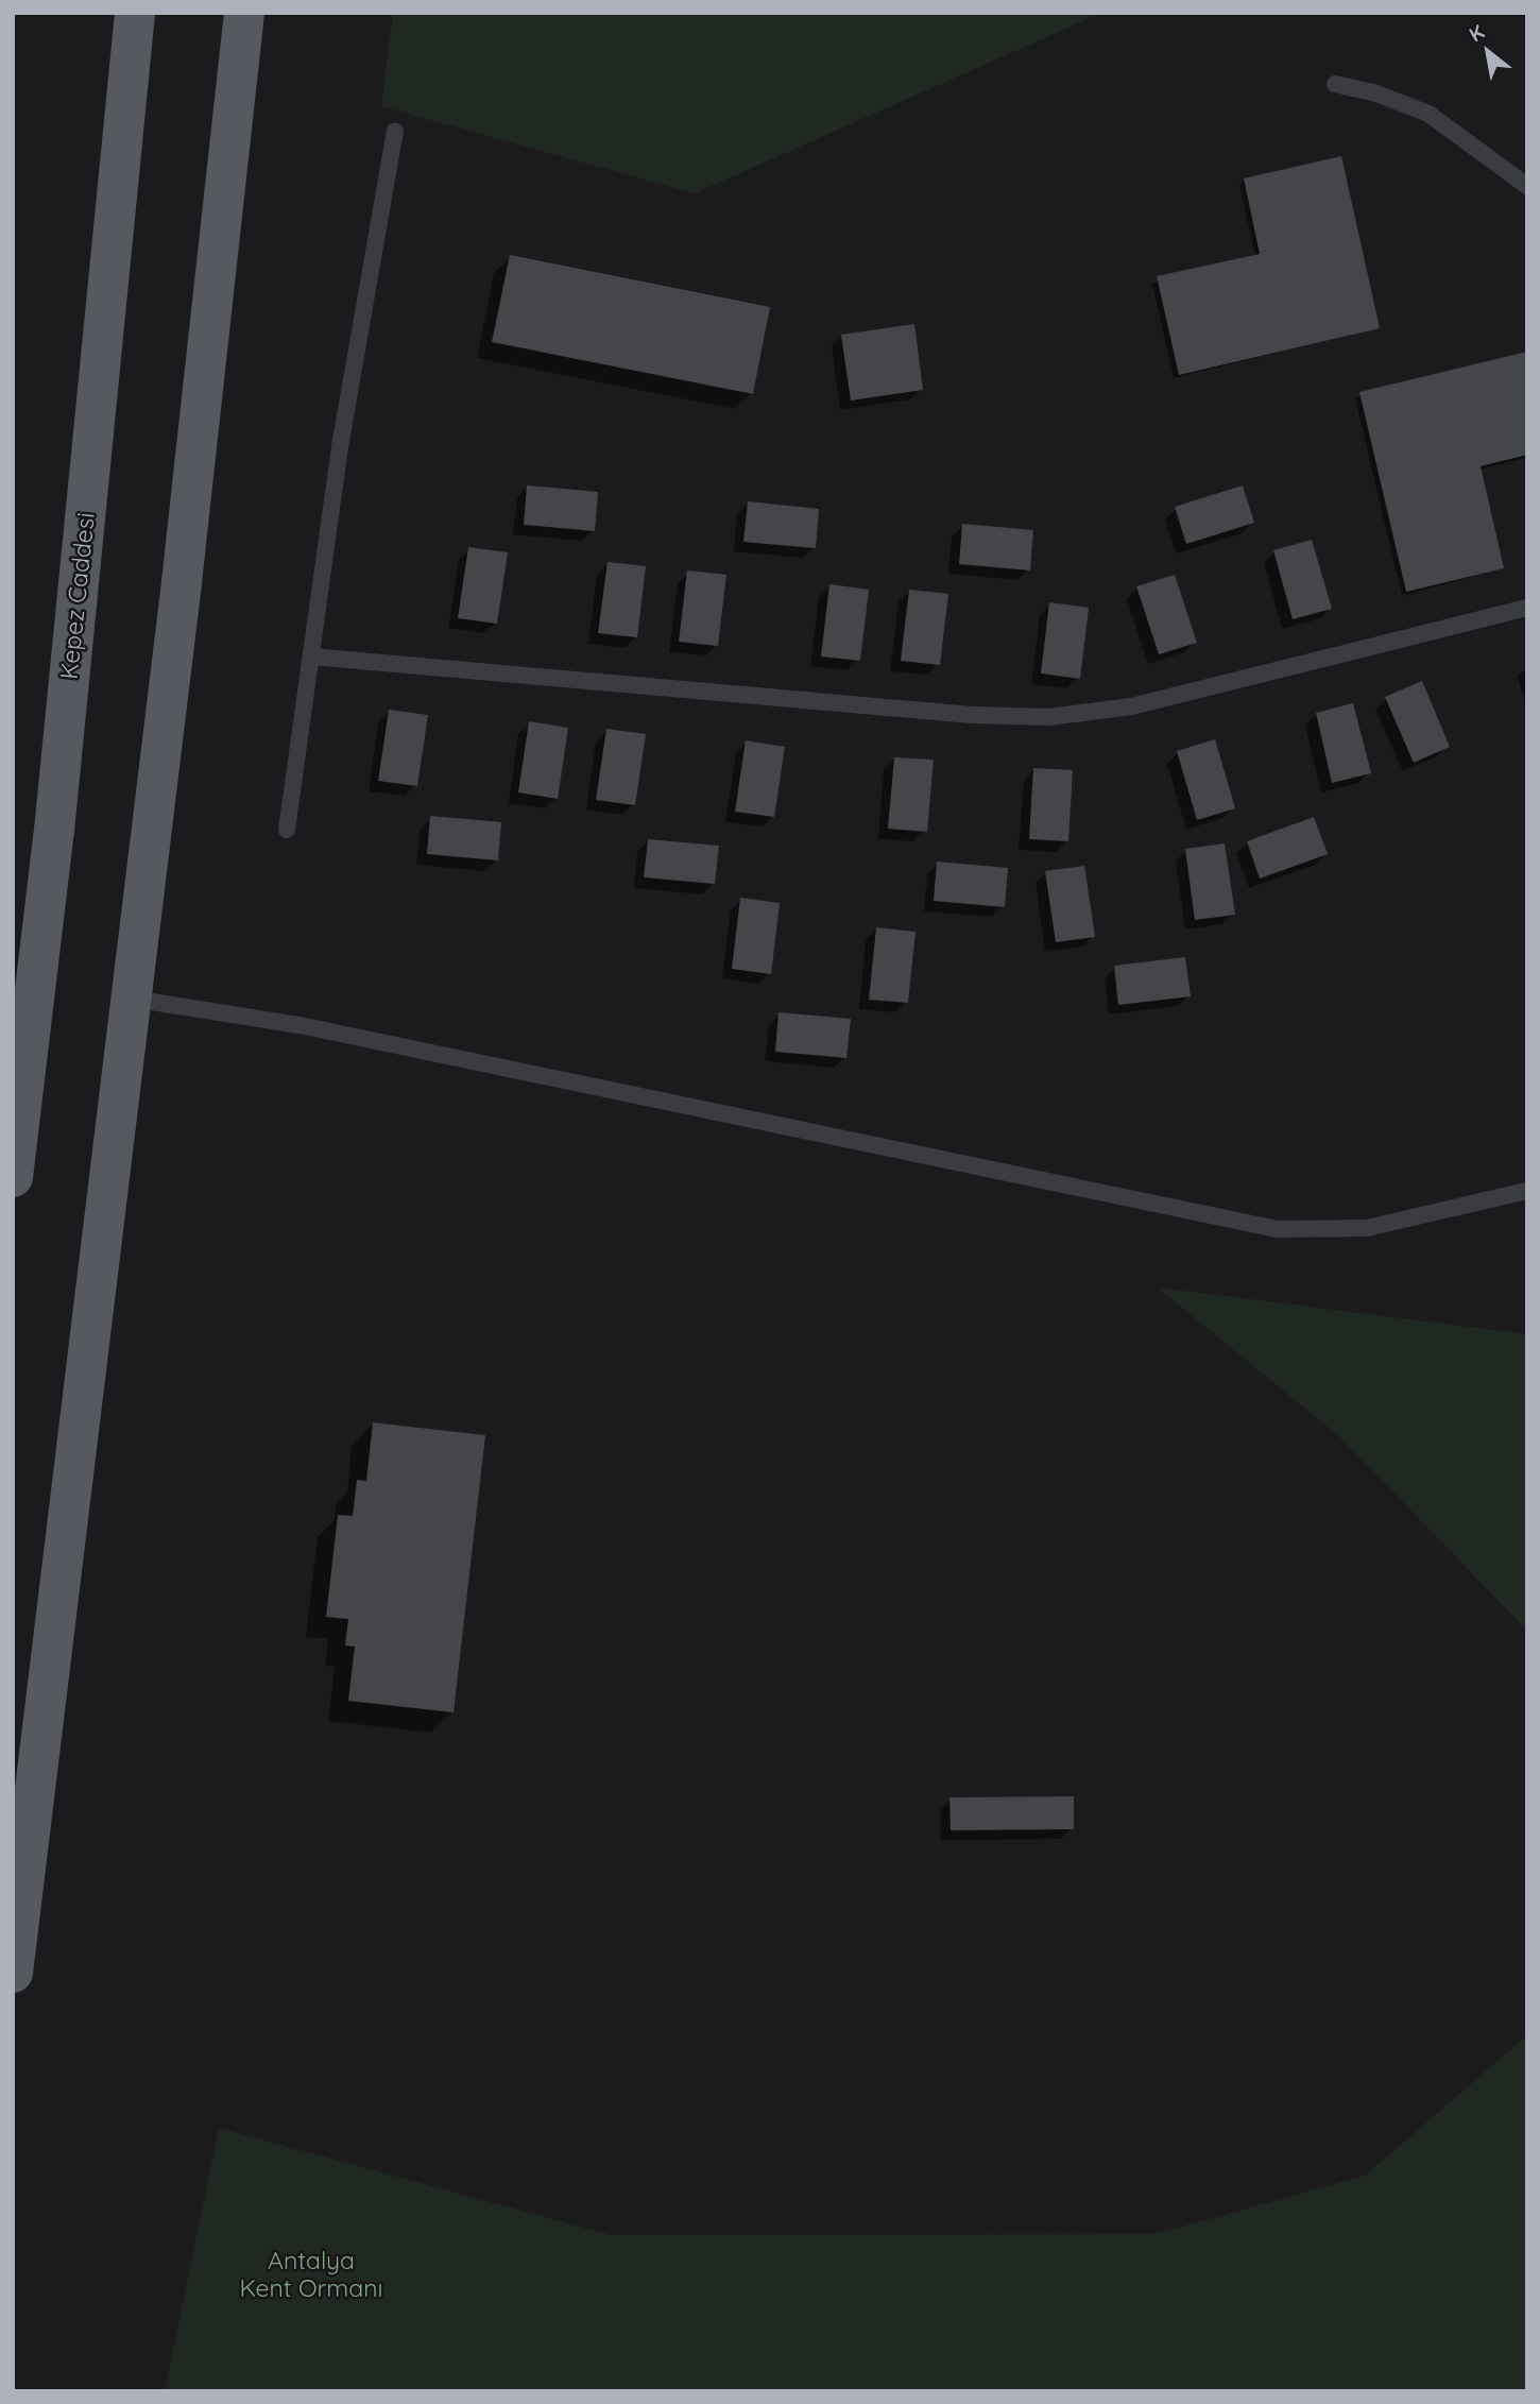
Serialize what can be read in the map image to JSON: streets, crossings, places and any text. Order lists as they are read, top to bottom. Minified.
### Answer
{"streets":{"main road":["Kepez Caddesi"]},"parks":["Antalya Kent Ormanı"],"north":"top left"}
